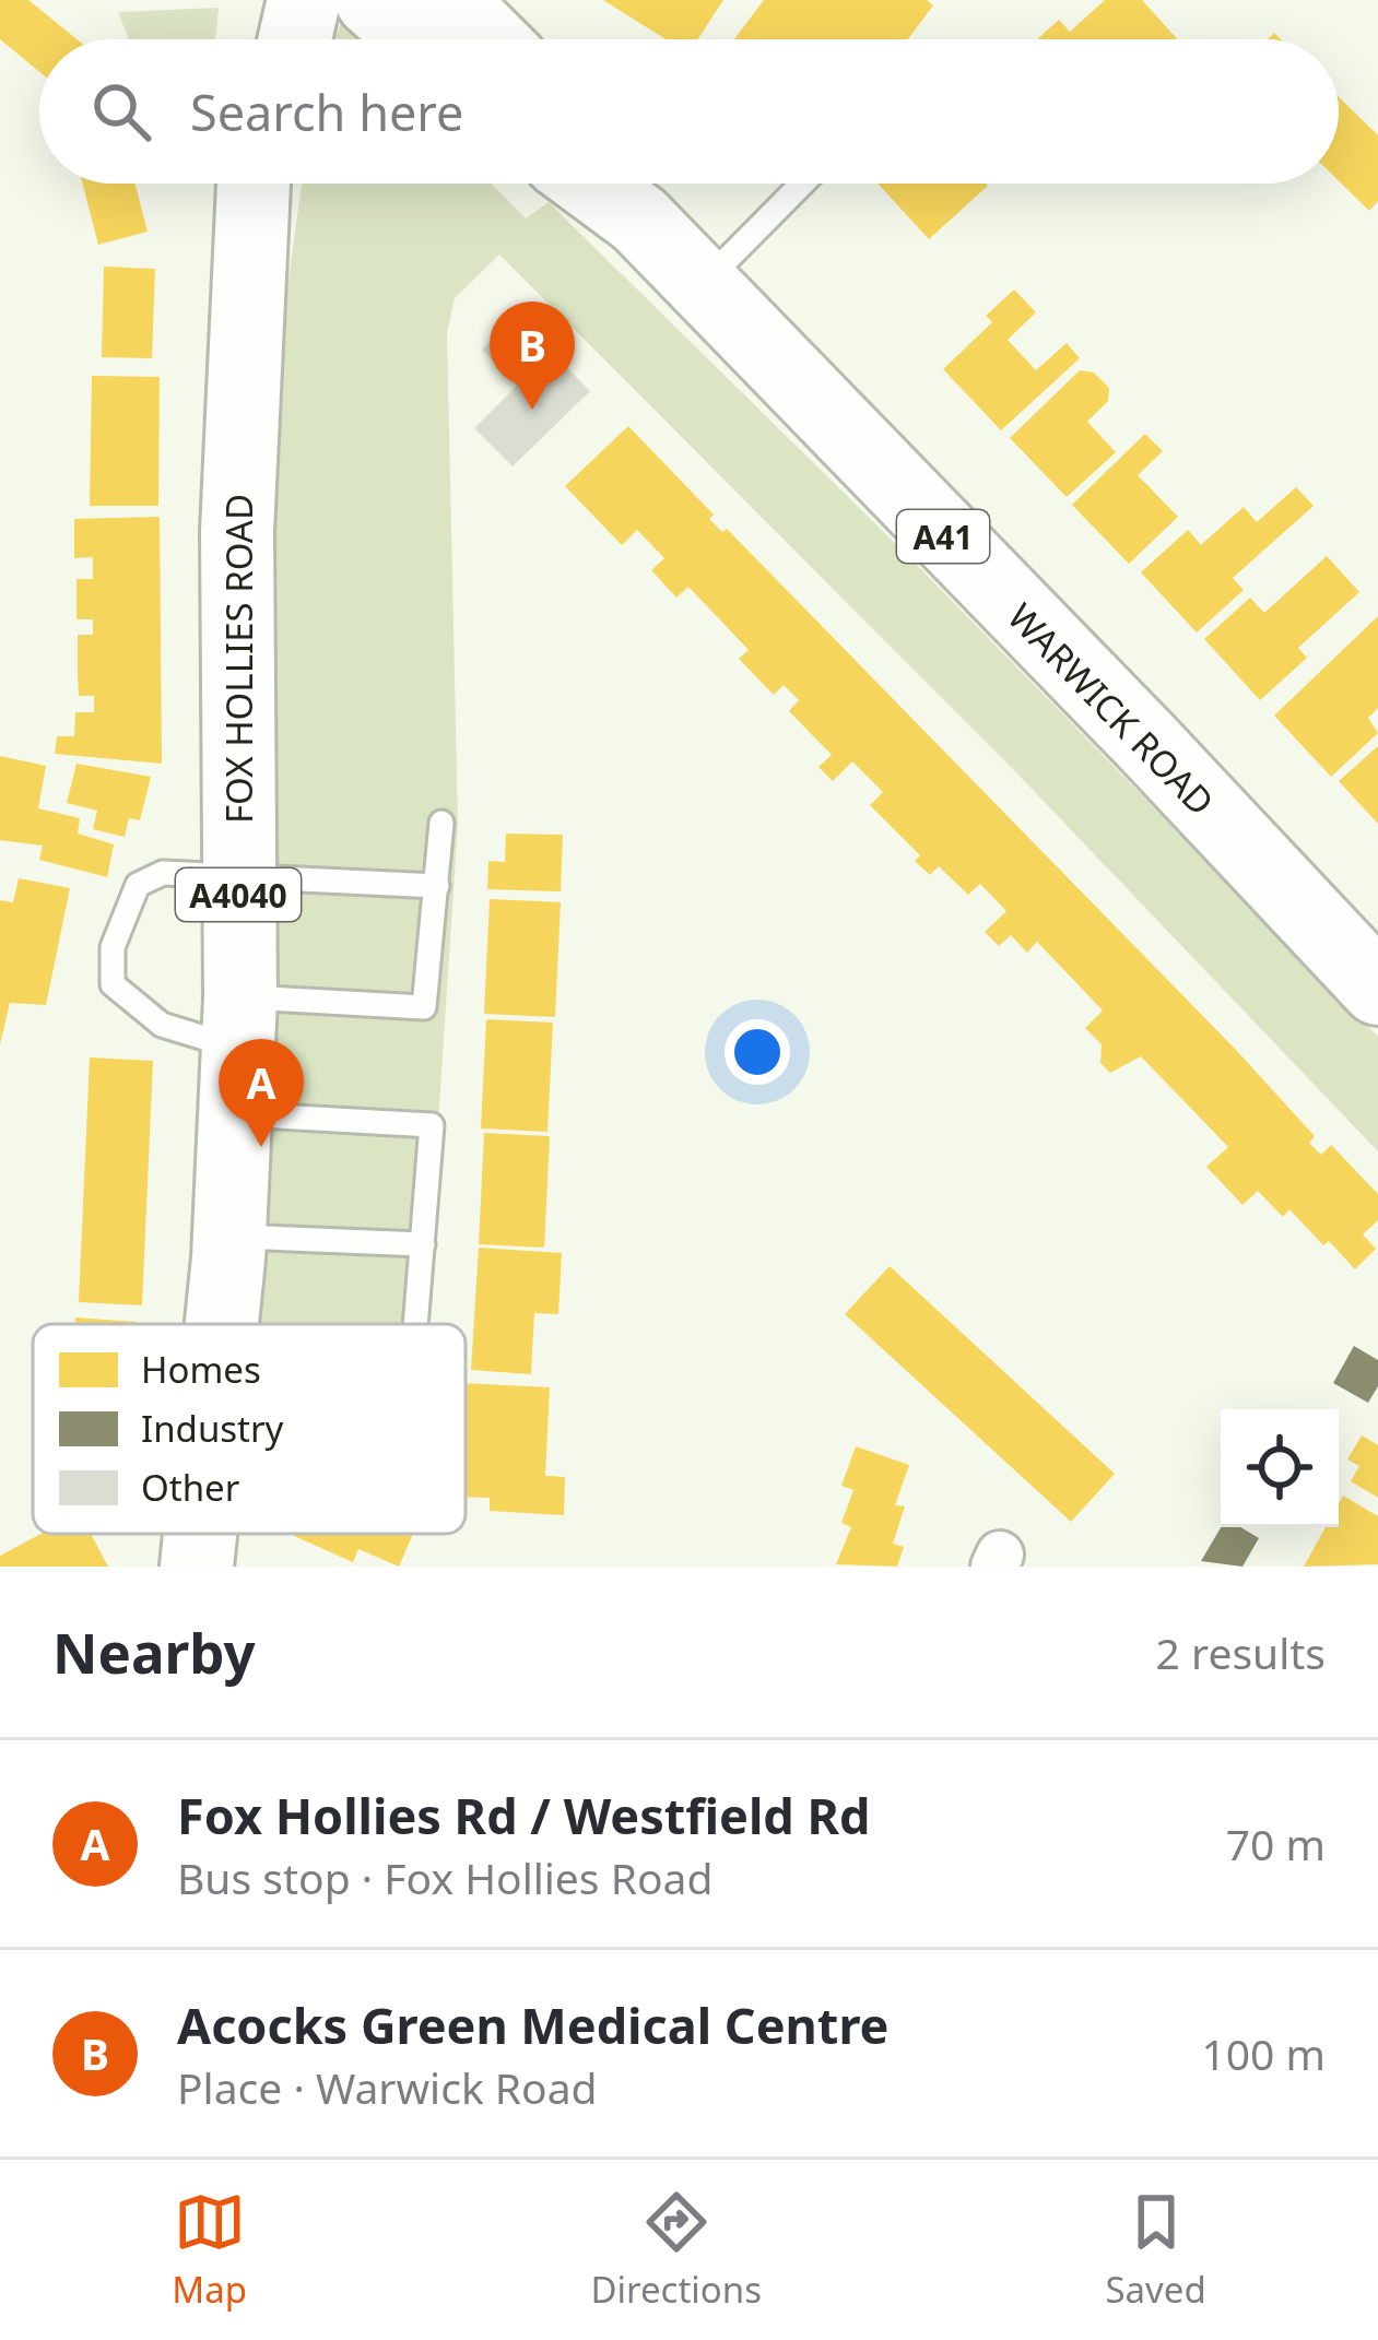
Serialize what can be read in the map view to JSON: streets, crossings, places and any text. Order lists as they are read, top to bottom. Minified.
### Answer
{"streets":{"main road":["A41","FOX HOLLIES ROAD","WARWICK ROAD","A4040"]},"crossings":[["A41","WARWICK ROAD"]],"legend":["Homes","Industry","Other"],"page":{"search":"Search here","pins":["B","A"],"heading":["Nearby","2 results"],"list":[{"mark":"A","name":"Fox Hollies Rd / Westfield Rd","note":"Bus stop · Fox Hollies Road","value":"70 m"},{"mark":"B","name":"Acocks Green Medical Centre","note":"Place · Warwick Road","value":"100 m"}],"nav":["Map","Directions","Saved"]}}
